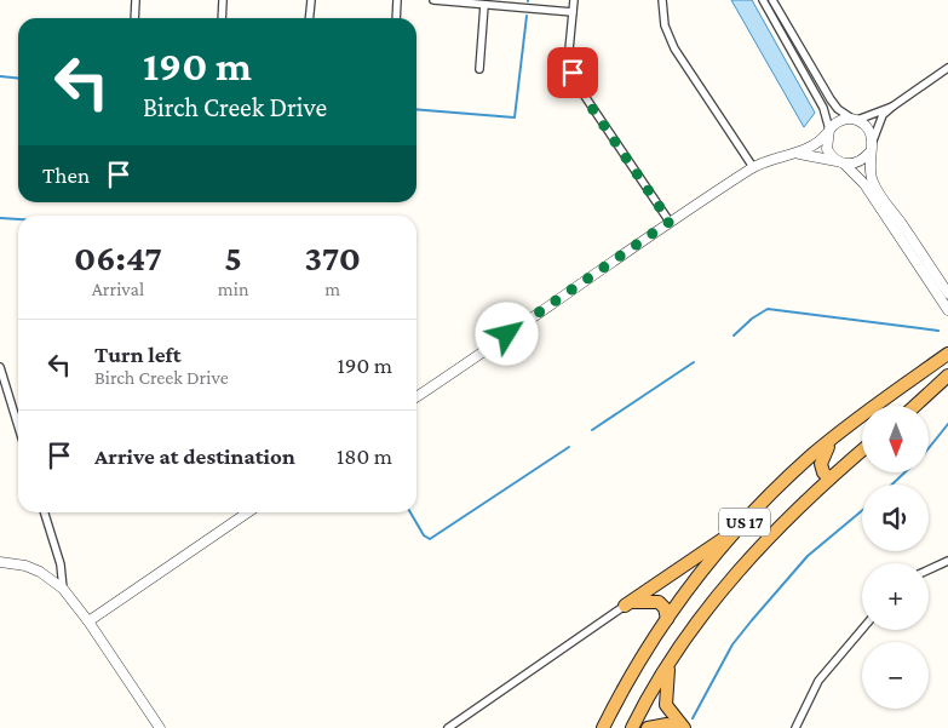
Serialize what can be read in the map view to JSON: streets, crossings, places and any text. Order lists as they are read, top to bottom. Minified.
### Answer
{"streets":{"highway":["US 17"]},"north":"bottom","page":{"turn":["190 m","Birch Creek Drive"],"then":"Then","eta":["06:47","Arrival","5","min","370","m"],"list":[{"name":"Turn left","note":"Birch Creek Drive","value":"190 m"},{"name":"Arrive at destination","value":"180 m"}],"map_buttons":["+","−"]}}
